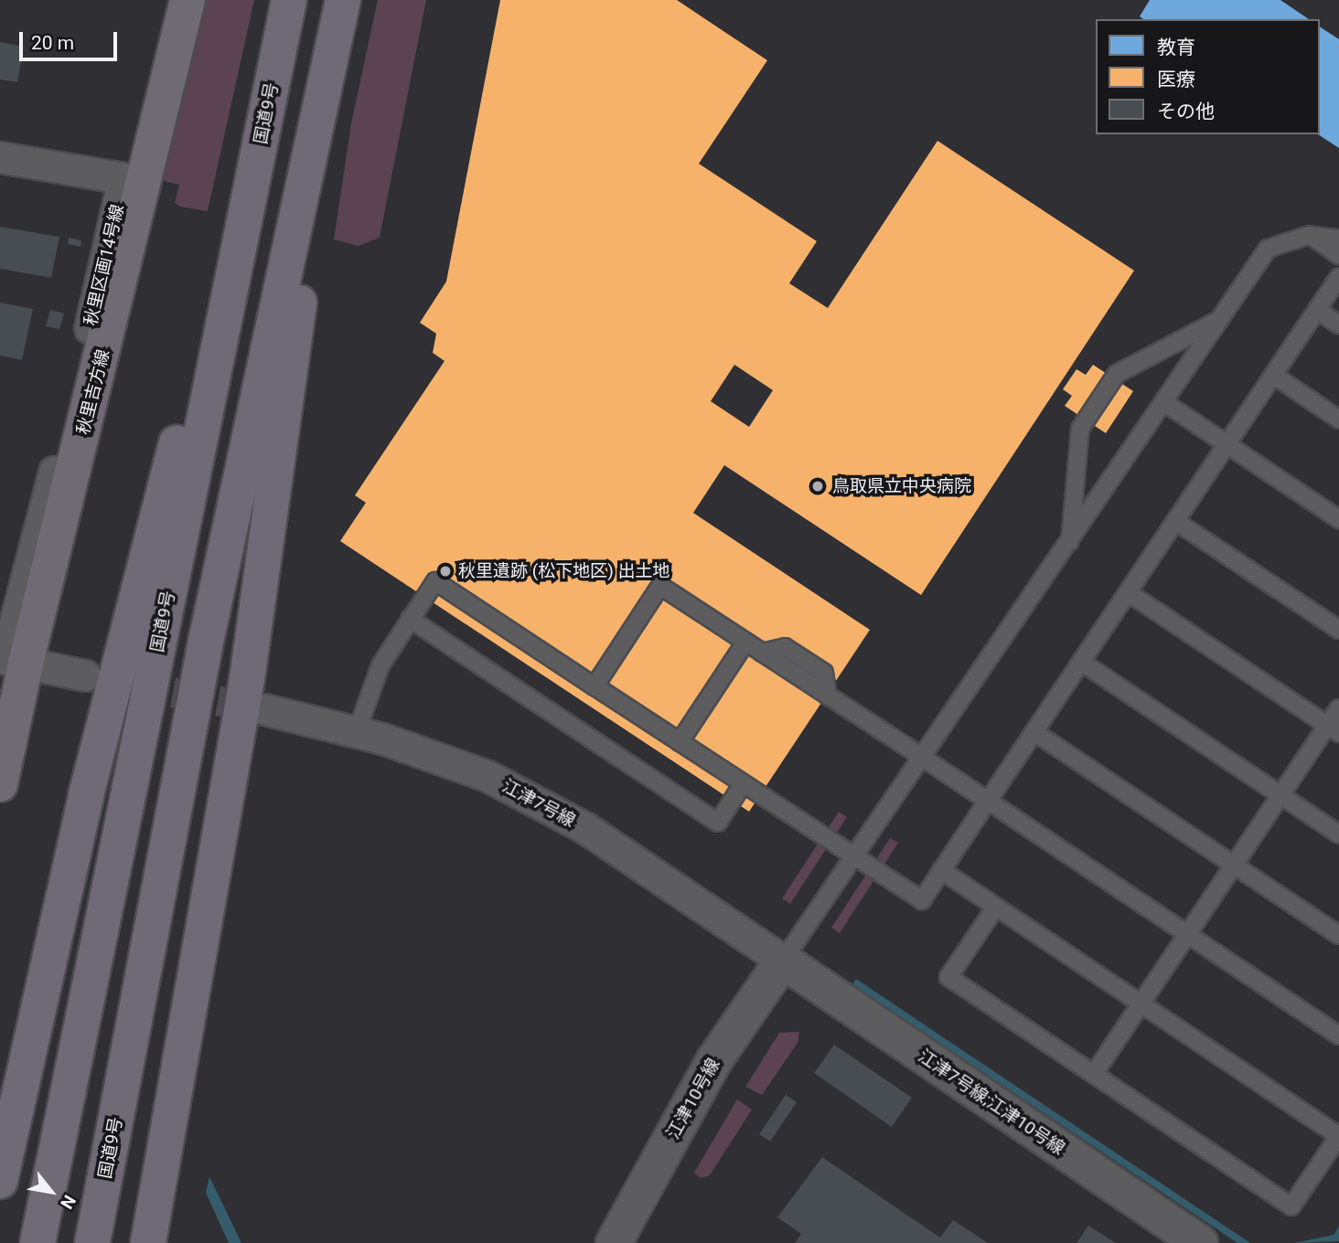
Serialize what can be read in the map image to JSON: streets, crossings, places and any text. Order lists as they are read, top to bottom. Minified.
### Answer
{"streets":{"highway":["国道9号"],"main road":["秋里吉方線"],"street":["秋里区画14号線","江津7号線","江津10号線","江津7号線;江津10号線"]},"crossings":[["秋里区画14号線","秋里吉方線"],["江津7号線","江津10号線"],["江津7号線","江津7号線;江津10号線"],["江津10号線","江津7号線;江津10号線"]],"places":["鳥取県立中央病院","秋里遺跡 (松下地区) 出土地"],"legend":["教育","医療","その他"],"scale_bar":"20 m","north":"bottom right"}
